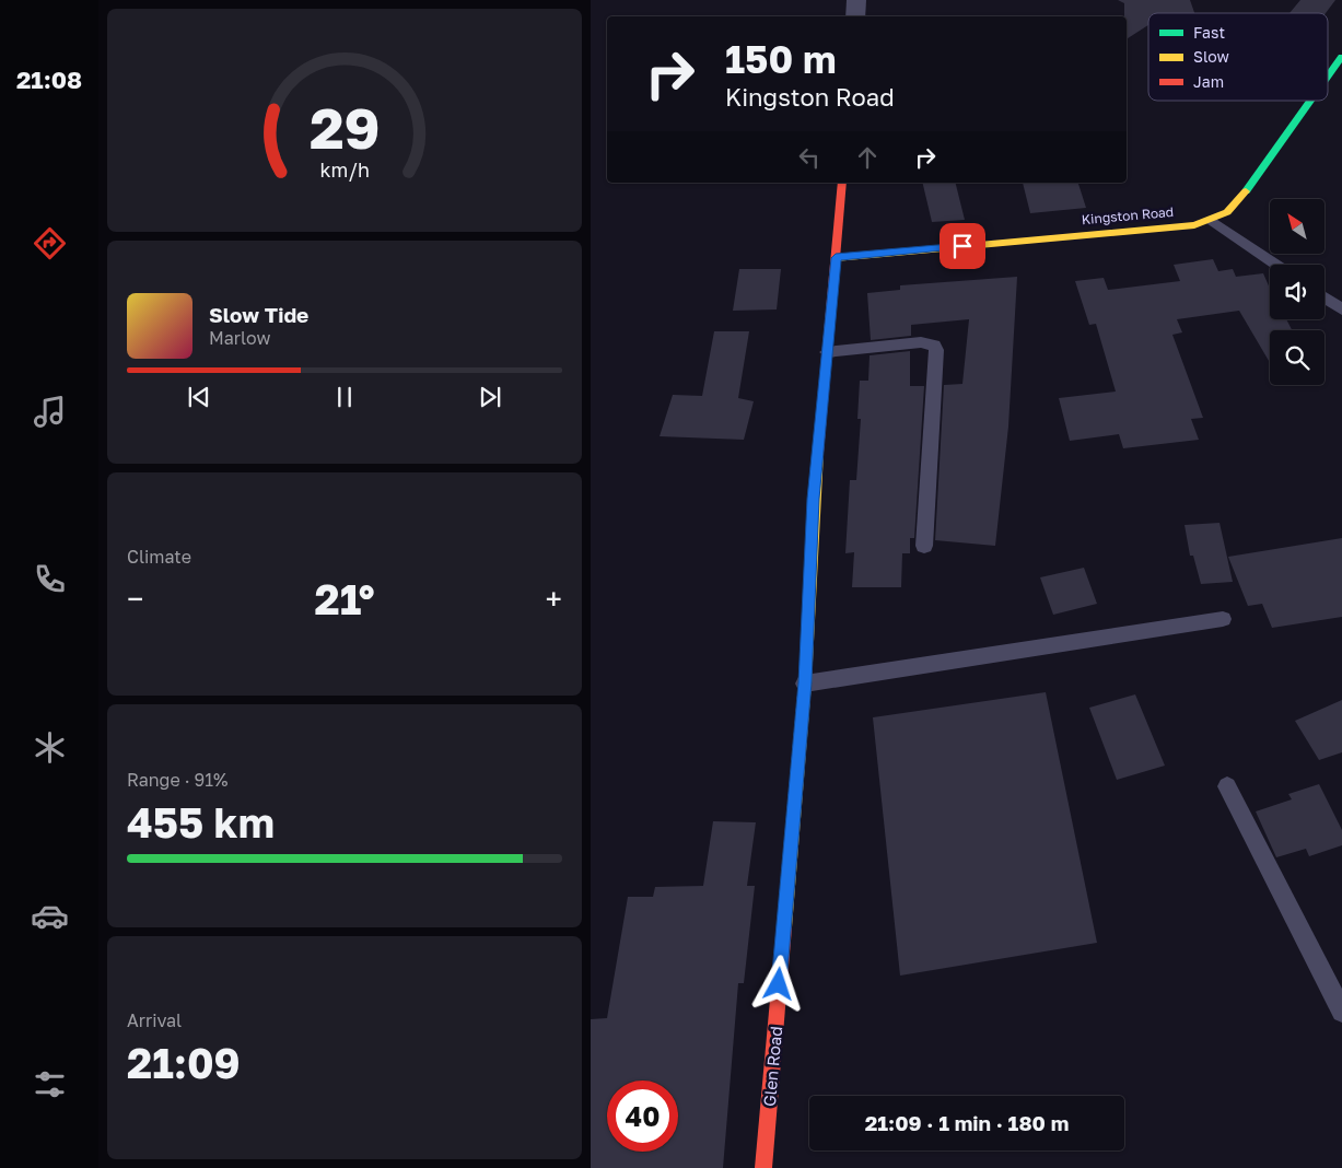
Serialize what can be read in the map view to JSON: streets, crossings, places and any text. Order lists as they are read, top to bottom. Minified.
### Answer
{"streets":{"street":["Kingston Road","Glen Road"]},"crossings":[["Kingston Road","Glen Road"]],"legend":["Fast","Slow","Jam"],"north":"top left","page":{"tabs":"21:08","turn":["150 m","Kingston Road"],"song":["Slow Tide","Marlow"],"tile":["Climate",["Range · 91%","455 km"],["Arrival","21:09"]],"heat":["−","21°","+"],"limit":"40","trip":"21:09 · 1 min · 180 m","gauge":["29","km/h"]}}
